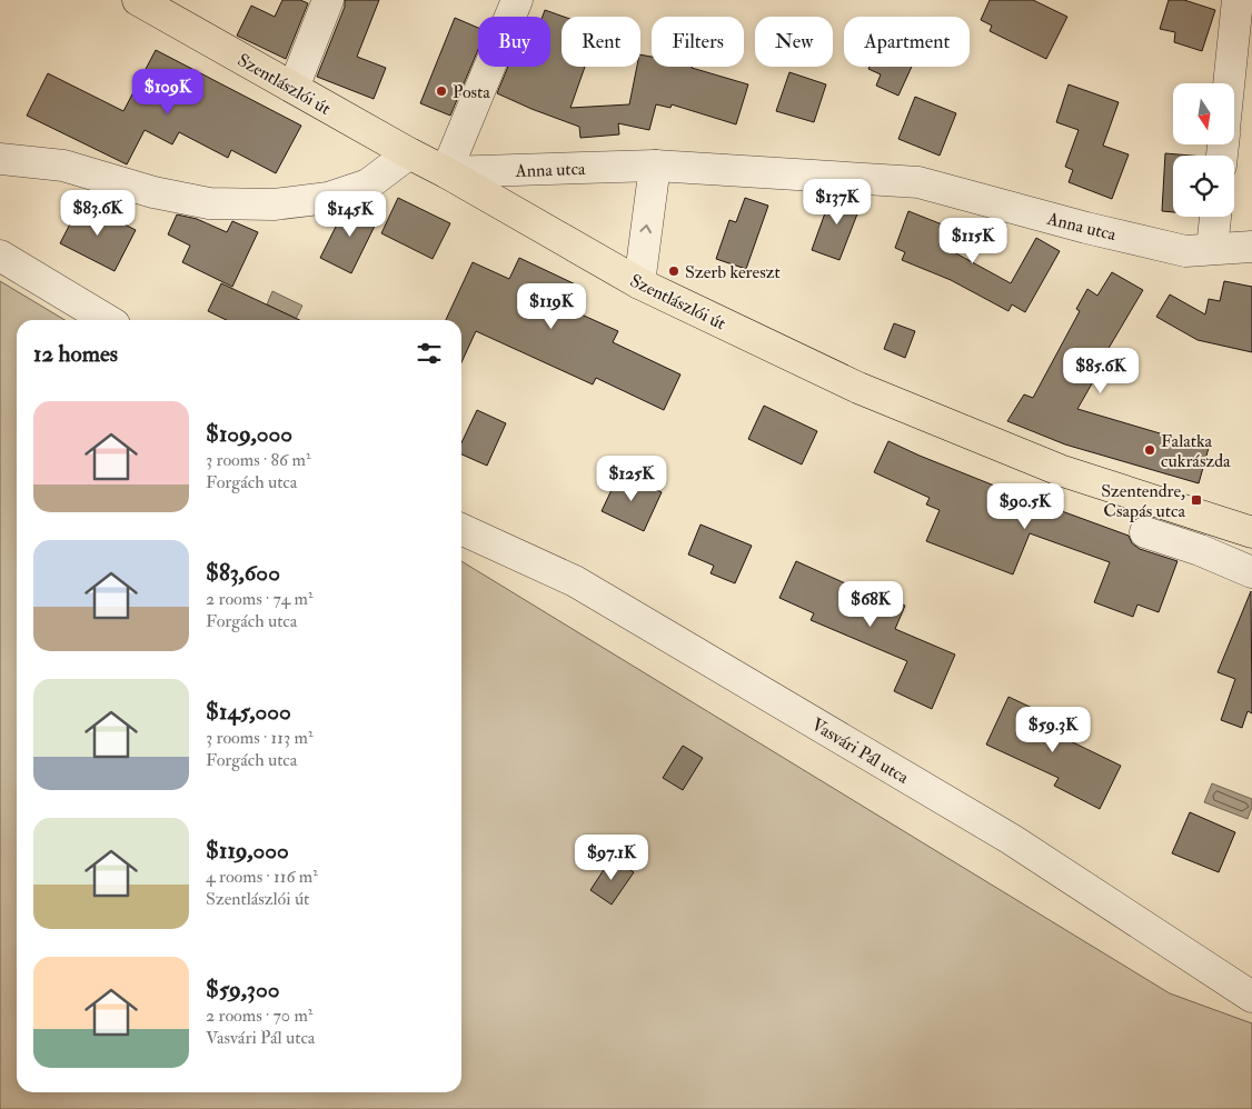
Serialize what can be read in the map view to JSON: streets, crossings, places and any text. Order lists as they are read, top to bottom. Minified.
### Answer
{"streets":{"main road":["Szentlászlói út"],"street":["Anna utca","Vasvári Pál utca"]},"crossings":[["Szentlászlói út","Anna utca"]],"places":{"other":["Posta","Szerb kereszt","Falatka cukrászda"],"transit":["Szentendre, Csapás utca"]},"north":"bottom","page":{"chip":["Buy","Rent","Filters","New","Apartment"],"price":["$109K","$137K","$83.6K","$145K","$115K","$119K","$85.6K","$125K","$90.5K","$68K","$59.3K","$97.1K"],"heading":"12 homes","list":[{"name":"$109,000","note":"3 rooms · 86 m² · Forgách utca"},{"name":"$83,600","note":"2 rooms · 74 m² · Forgách utca"},{"name":"$145,000","note":"3 rooms · 113 m² · Forgách utca"},{"name":"$119,000","note":"4 rooms · 116 m² · Szentlászlói út"},{"name":"$59,300","note":"2 rooms · 70 m² · Vasvári Pál utca"}]}}
